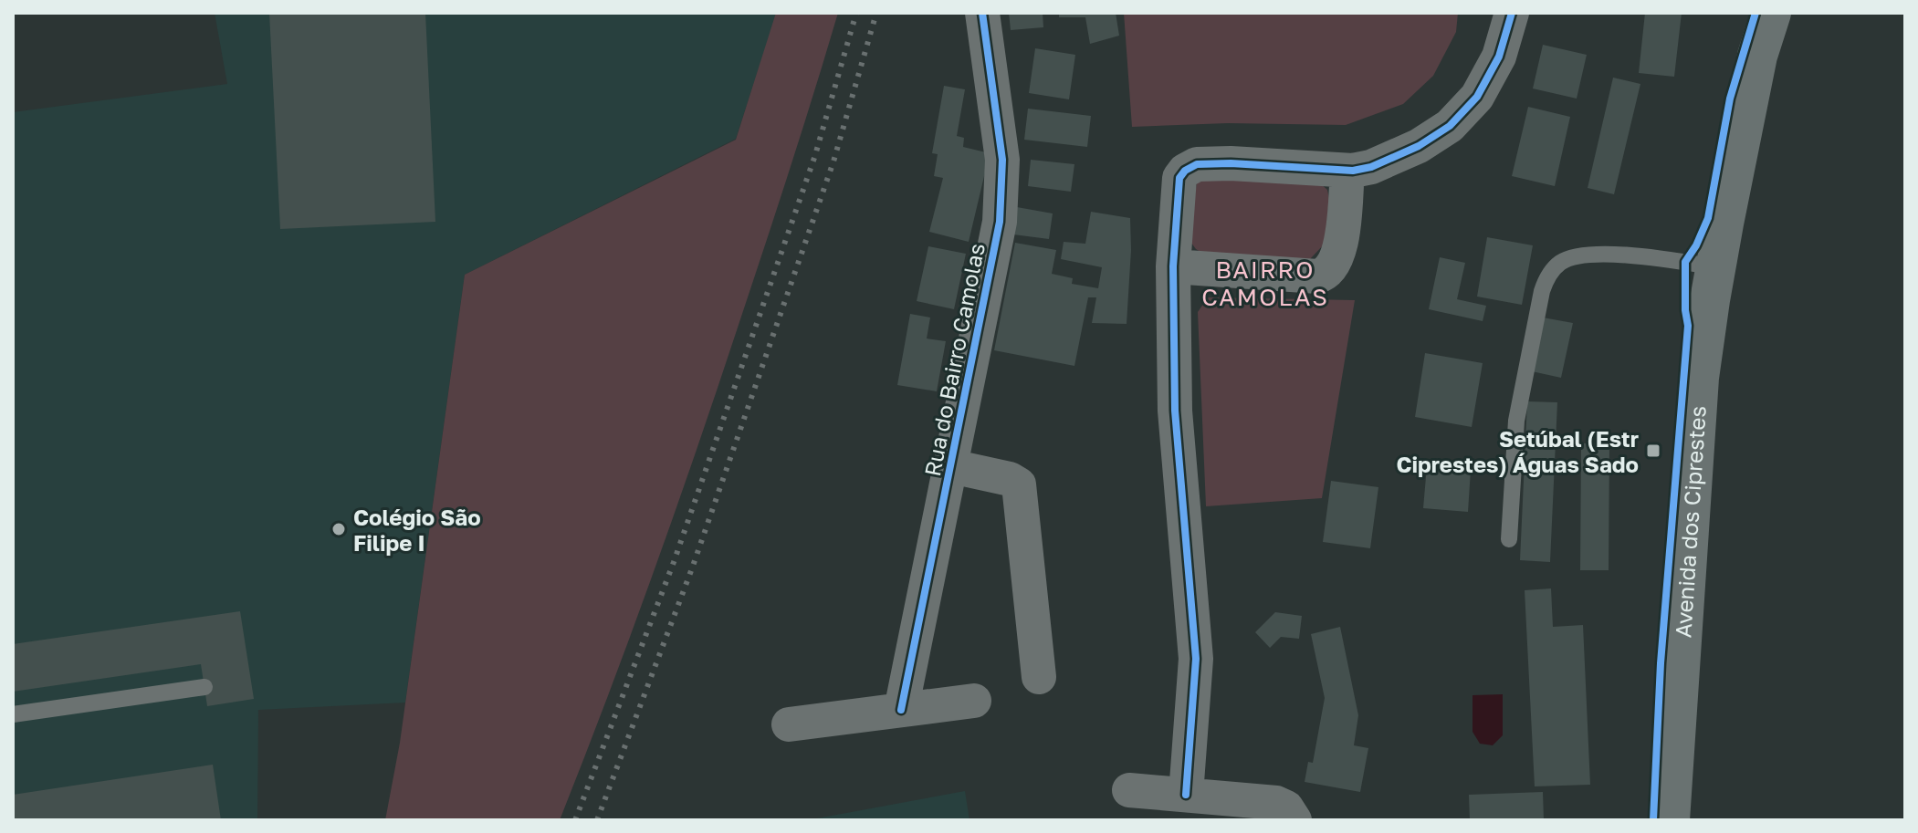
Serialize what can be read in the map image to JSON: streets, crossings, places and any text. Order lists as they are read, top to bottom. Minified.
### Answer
{"streets":{"main road":["Avenida dos Ciprestes"],"street":["Rua do Bairro Camolas"]},"districts":["BAIRRO CAMOLAS"],"places":{"transit":["Setúbal (Estr Ciprestes) Águas Sado"],"other":["Colégio São Filipe I"]}}
